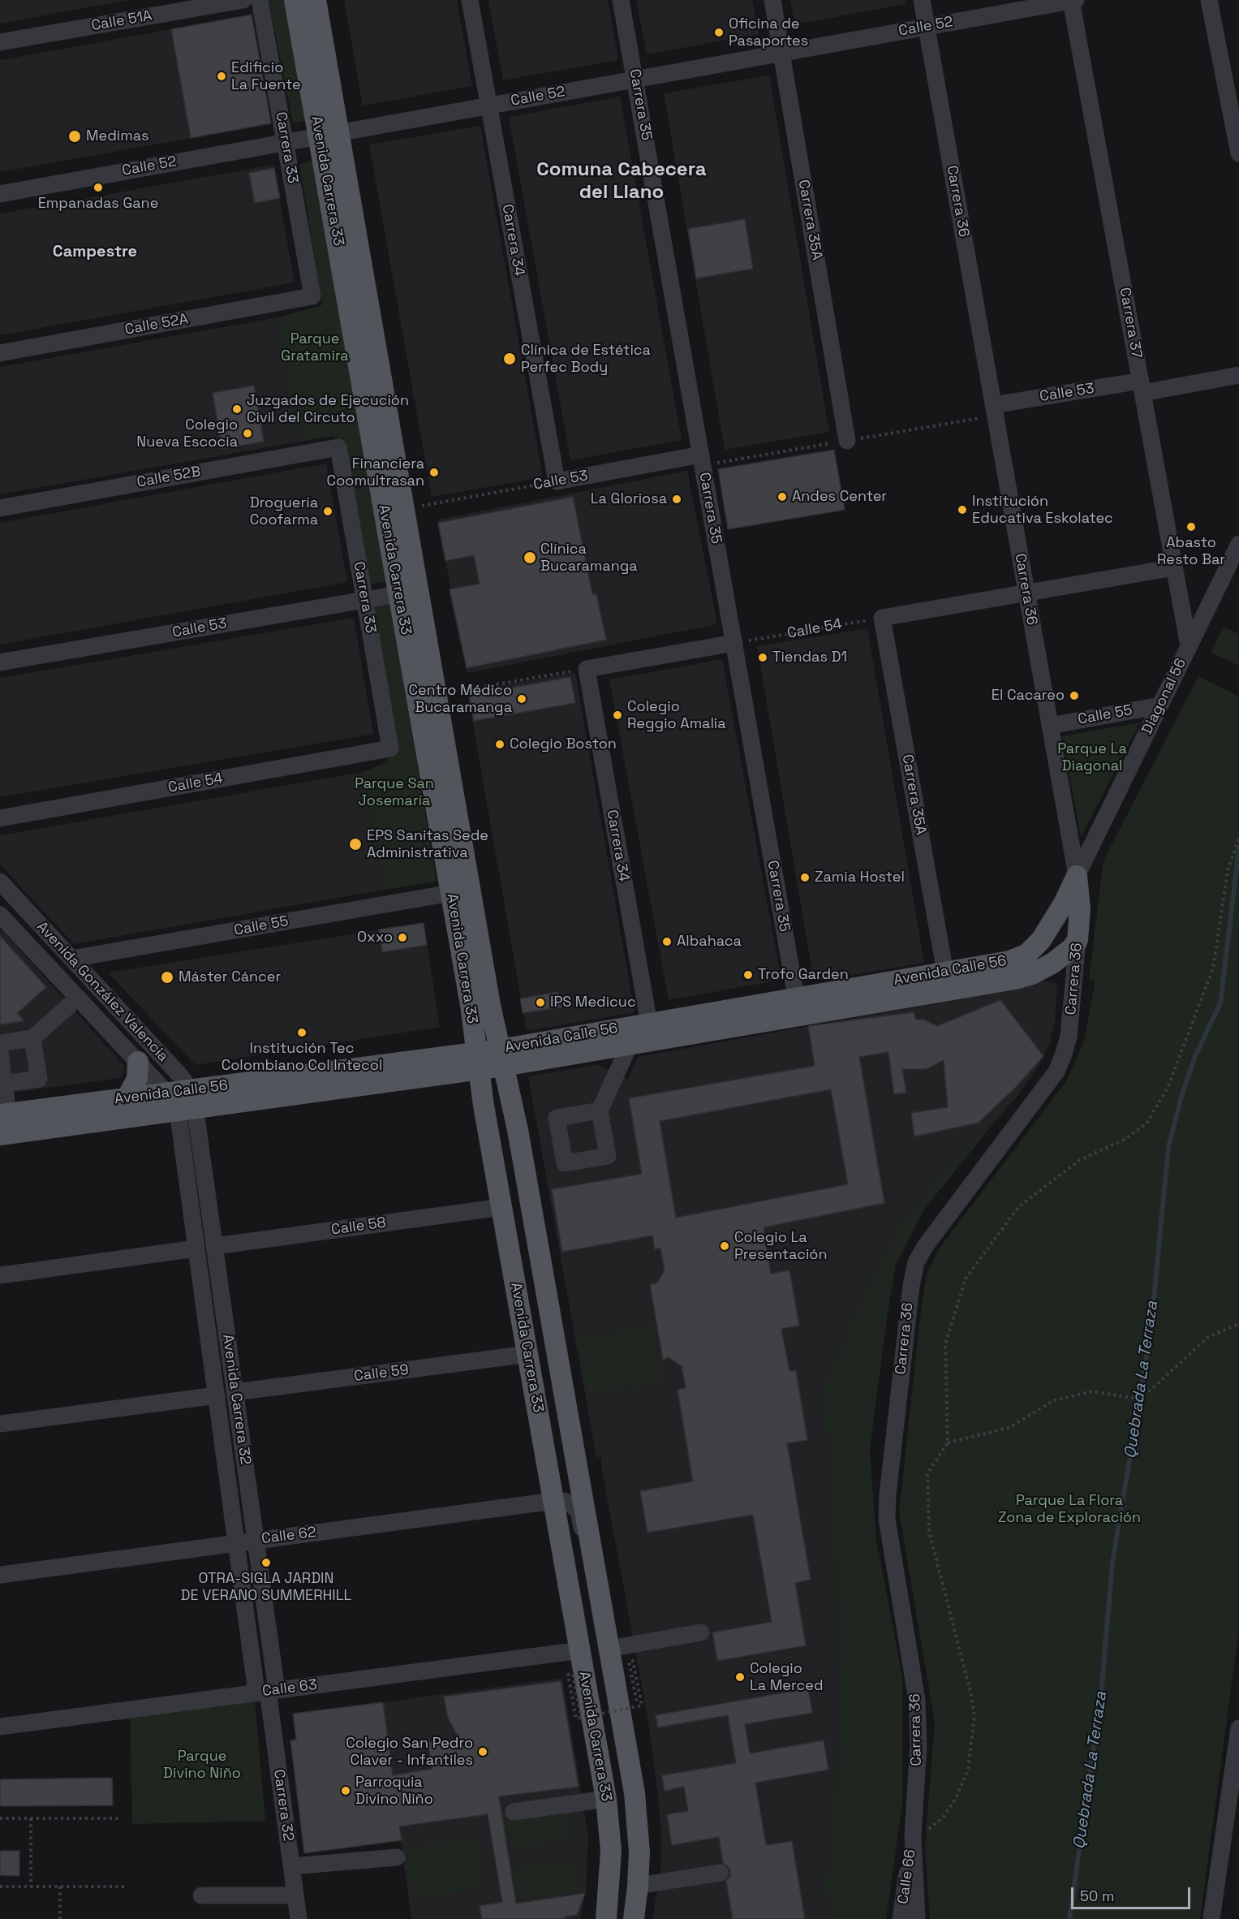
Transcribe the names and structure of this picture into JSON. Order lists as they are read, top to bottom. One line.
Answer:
{"streets":{"main road":["Avenida Carrera 33","Carrera 36","Avenida Calle 56"],"street":["Calle 51A","Calle 52","Carrera 35","Carrera 33","Carrera 35A","Carrera 34","Carrera 37","Calle 52A","Calle 53","Calle 52B","Calle 54","Diagonal 56","Calle 55","Avenida González Valencia","Calle 58","Calle 59","Avenida Carrera 32","Calle 62","Calle 63","Carrera 32","Calle 66"]},"crossings":[["Calle 52","Carrera 35"],["Calle 52","Carrera 33"],["Calle 52","Avenida Carrera 33"],["Calle 52","Carrera 36"],["Calle 52","Carrera 35A"],["Calle 52","Carrera 34"],["Calle 52","Carrera 37"],["Carrera 35","Calle 53"],["Carrera 35","Calle 54"],["Carrera 35","Avenida Calle 56"],["Carrera 33","Calle 52A"],["Carrera 33","Calle 53"],["Carrera 33","Calle 52B"],["Carrera 33","Calle 54"],["Avenida Carrera 33","Calle 53"],["Avenida Carrera 33","Calle 55"],["Avenida Carrera 33","Avenida Calle 56"],["Avenida Carrera 33","Calle 58"],["Avenida Carrera 33","Calle 59"],["Avenida Carrera 33","Calle 62"],["Avenida Carrera 33","Calle 63"],["Carrera 36","Calle 53"],["Carrera 36","Diagonal 56"],["Carrera 36","Calle 55"],["Carrera 36","Avenida Calle 56"],["Carrera 36","Calle 66"],["Carrera 35A","Calle 54"],["Carrera 35A","Avenida Calle 56"],["Carrera 34","Calle 53"],["Carrera 34","Avenida Calle 56"],["Carrera 37","Calle 53"],["Carrera 37","Diagonal 56"],["Diagonal 56","Calle 55"],["Diagonal 56","Avenida Calle 56"],["Calle 55","Avenida González Valencia"],["Avenida Calle 56","Avenida González Valencia"],["Avenida Calle 56","Avenida Carrera 32"],["Avenida González Valencia","Avenida Carrera 32"],["Calle 58","Avenida Carrera 32"],["Calle 59","Avenida Carrera 32"],["Avenida Carrera 32","Calle 62"],["Avenida Carrera 32","Calle 63"],["Avenida Carrera 32","Carrera 32"],["Calle 63","Carrera 32"]],"districts":["Comuna Cabecera del Llano","Campestre"],"water":["Quebrada La Terraza"],"parks":["Parque Gratamira","Parque La Diagonal","Parque San Josemaría","Parque La Flora Zona de Exploración","Parque Divino Niño"],"places":["Oficina de Pasaportes","Edificio La Fuente","Medimas","Empanadas Gane","Clínica de Estética Perfec Body","Juzgados de Ejecución Civil del Circuto","Colegio Nueva Escocia","Financiera Coomultrasan","Andes Center","La Gloriosa","Institución Educativa Eskolatec","Droguería Coofarma","Abasto Resto Bar","Clínica Bucaramanga","Tiendas D1","El Cacareo","Centro Médico Bucaramanga","Colegio Reggio Amalia","Colegio Boston","EPS Sanitas Sede Administrativa","Zamia Hostel","Oxxo","Albahaca","Trofo Garden","Máster Cáncer","IPS Medicuc","Institución Tec Colombiano Col Intecol","Colegio La Presentación","OTRA-SIGLA JARDIN DE VERANO SUMMERHILL","Colegio La Merced","Colegio San Pedro Claver - Infantiles","Parroquia Divino Niño"],"scale_bar":"50 m"}
